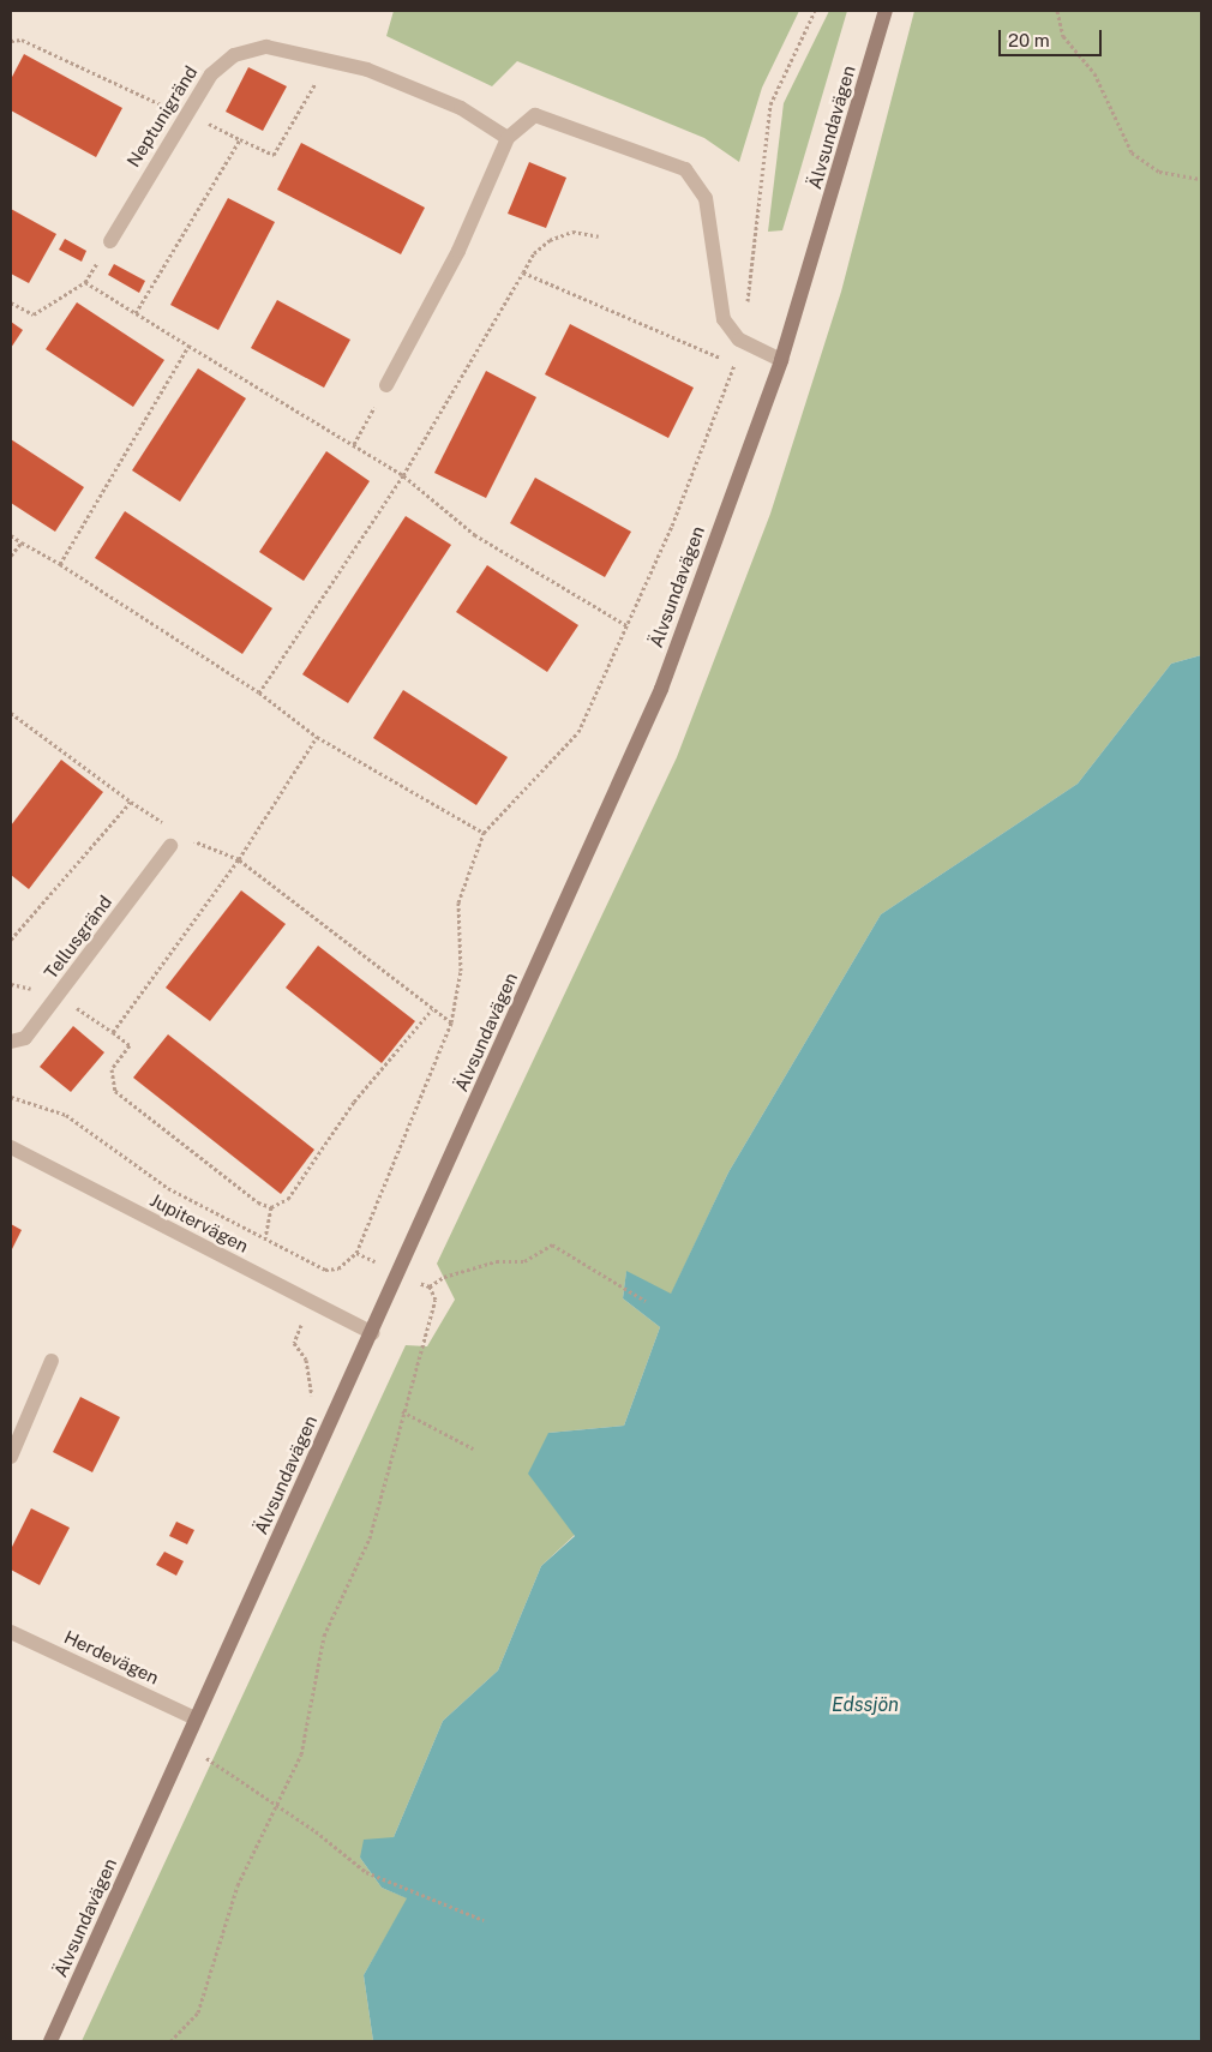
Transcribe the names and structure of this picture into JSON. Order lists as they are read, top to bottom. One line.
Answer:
{"streets":{"street":["Neptunigränd","Älvsundavägen","Tellusgränd","Jupitervägen","Herdevägen"]},"crossings":[["Älvsundavägen","Jupitervägen"],["Älvsundavägen","Herdevägen"]],"water":["Edssjön"],"scale_bar":"20 m"}
